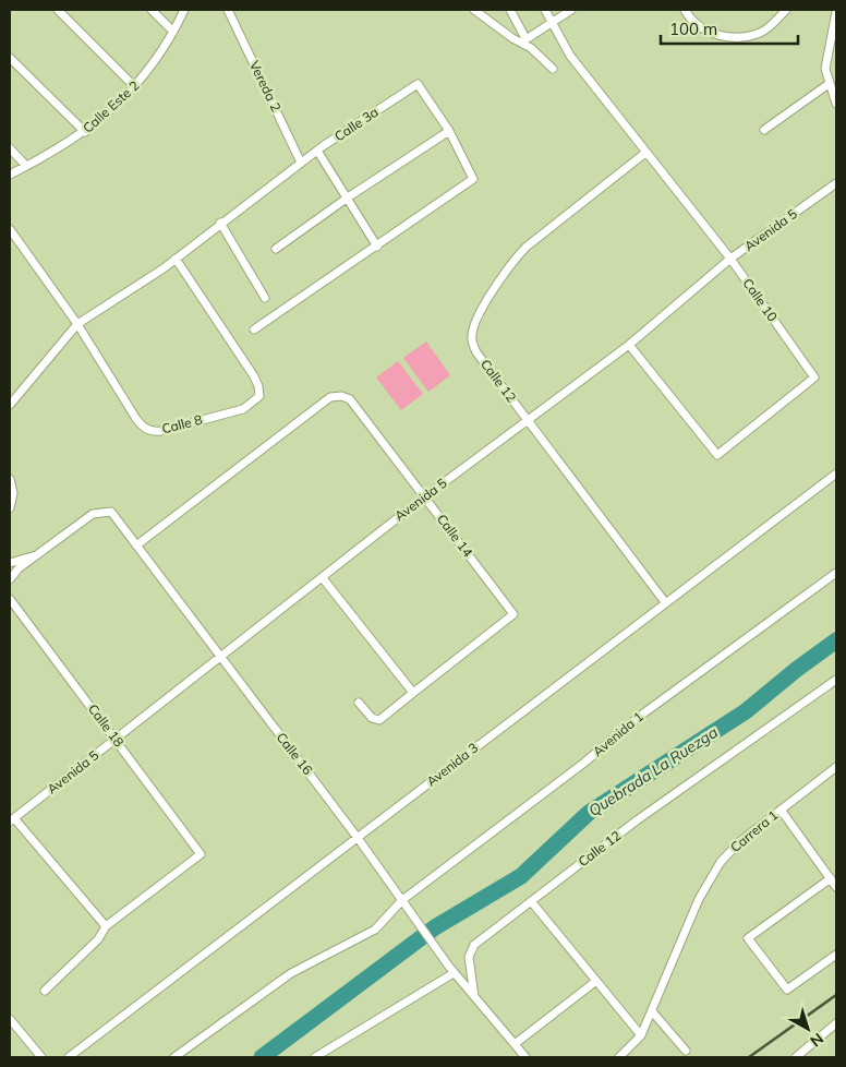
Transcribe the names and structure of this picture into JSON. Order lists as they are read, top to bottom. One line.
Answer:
{"streets":{"street":["Vereda 2","Calle Este 2","Calle 3a","Avenida 5","Calle 10","Calle 12","Calle 8","Calle 14","Calle 18","Avenida 1","Calle 16","Avenida 3","Carrera 1"]},"crossings":[["Vereda 2","Calle 3a"],["Calle 3a","Calle 8"],["Avenida 5","Calle 10"],["Avenida 5","Calle 12"],["Avenida 5","Calle 14"],["Avenida 5","Calle 18"],["Avenida 5","Calle 16"],["Calle 10","Calle 12"],["Calle 12","Calle 16"],["Calle 12","Avenida 3"],["Calle 14","Calle 16"],["Avenida 1","Calle 16"],["Calle 16","Avenida 3"]],"water":["Quebrada La Ruezga"],"scale_bar":"100 m","north":"bottom right"}
